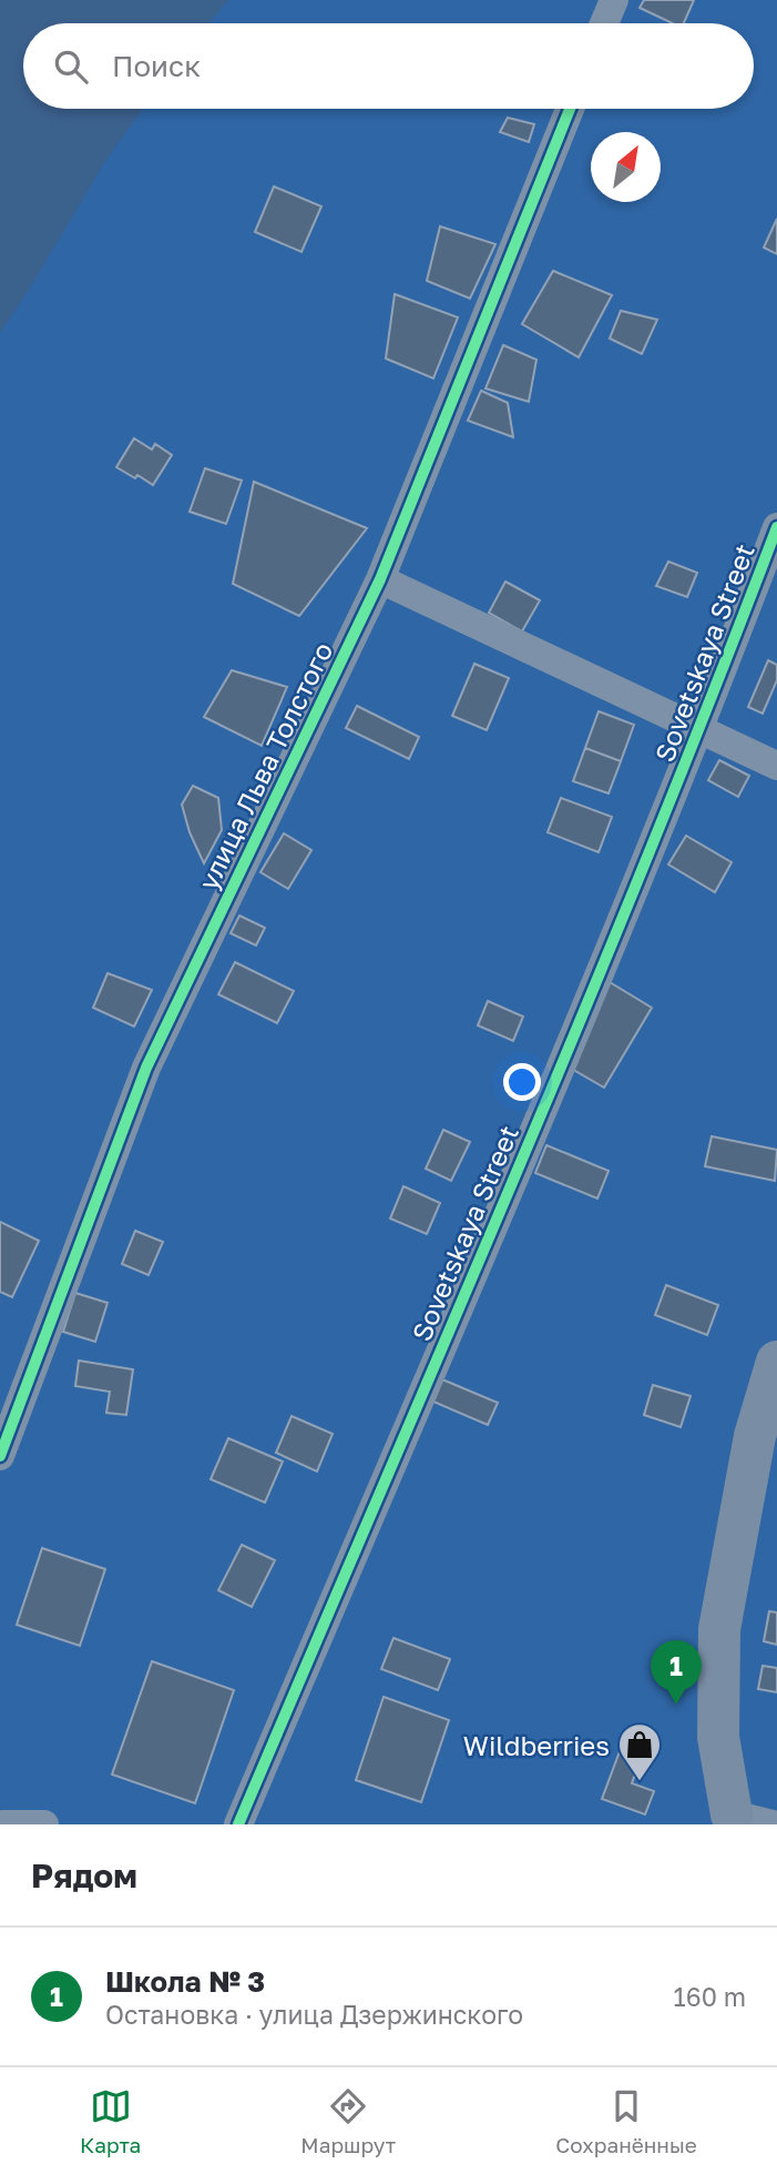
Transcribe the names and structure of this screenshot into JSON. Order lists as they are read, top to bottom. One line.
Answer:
{"streets":{"street":["Sovetskaya Street","улица Льва Толстого"]},"places":{"shop":["Wildberries"]},"north":"top right","page":{"search":"Поиск","pins":"1","heading":"Рядом","list":[{"mark":"1","name":"Школа № 3","note":"Остановка · улица Дзержинского","value":"160 m"}],"nav":["Карта","Маршрут","Сохранённые"]}}
